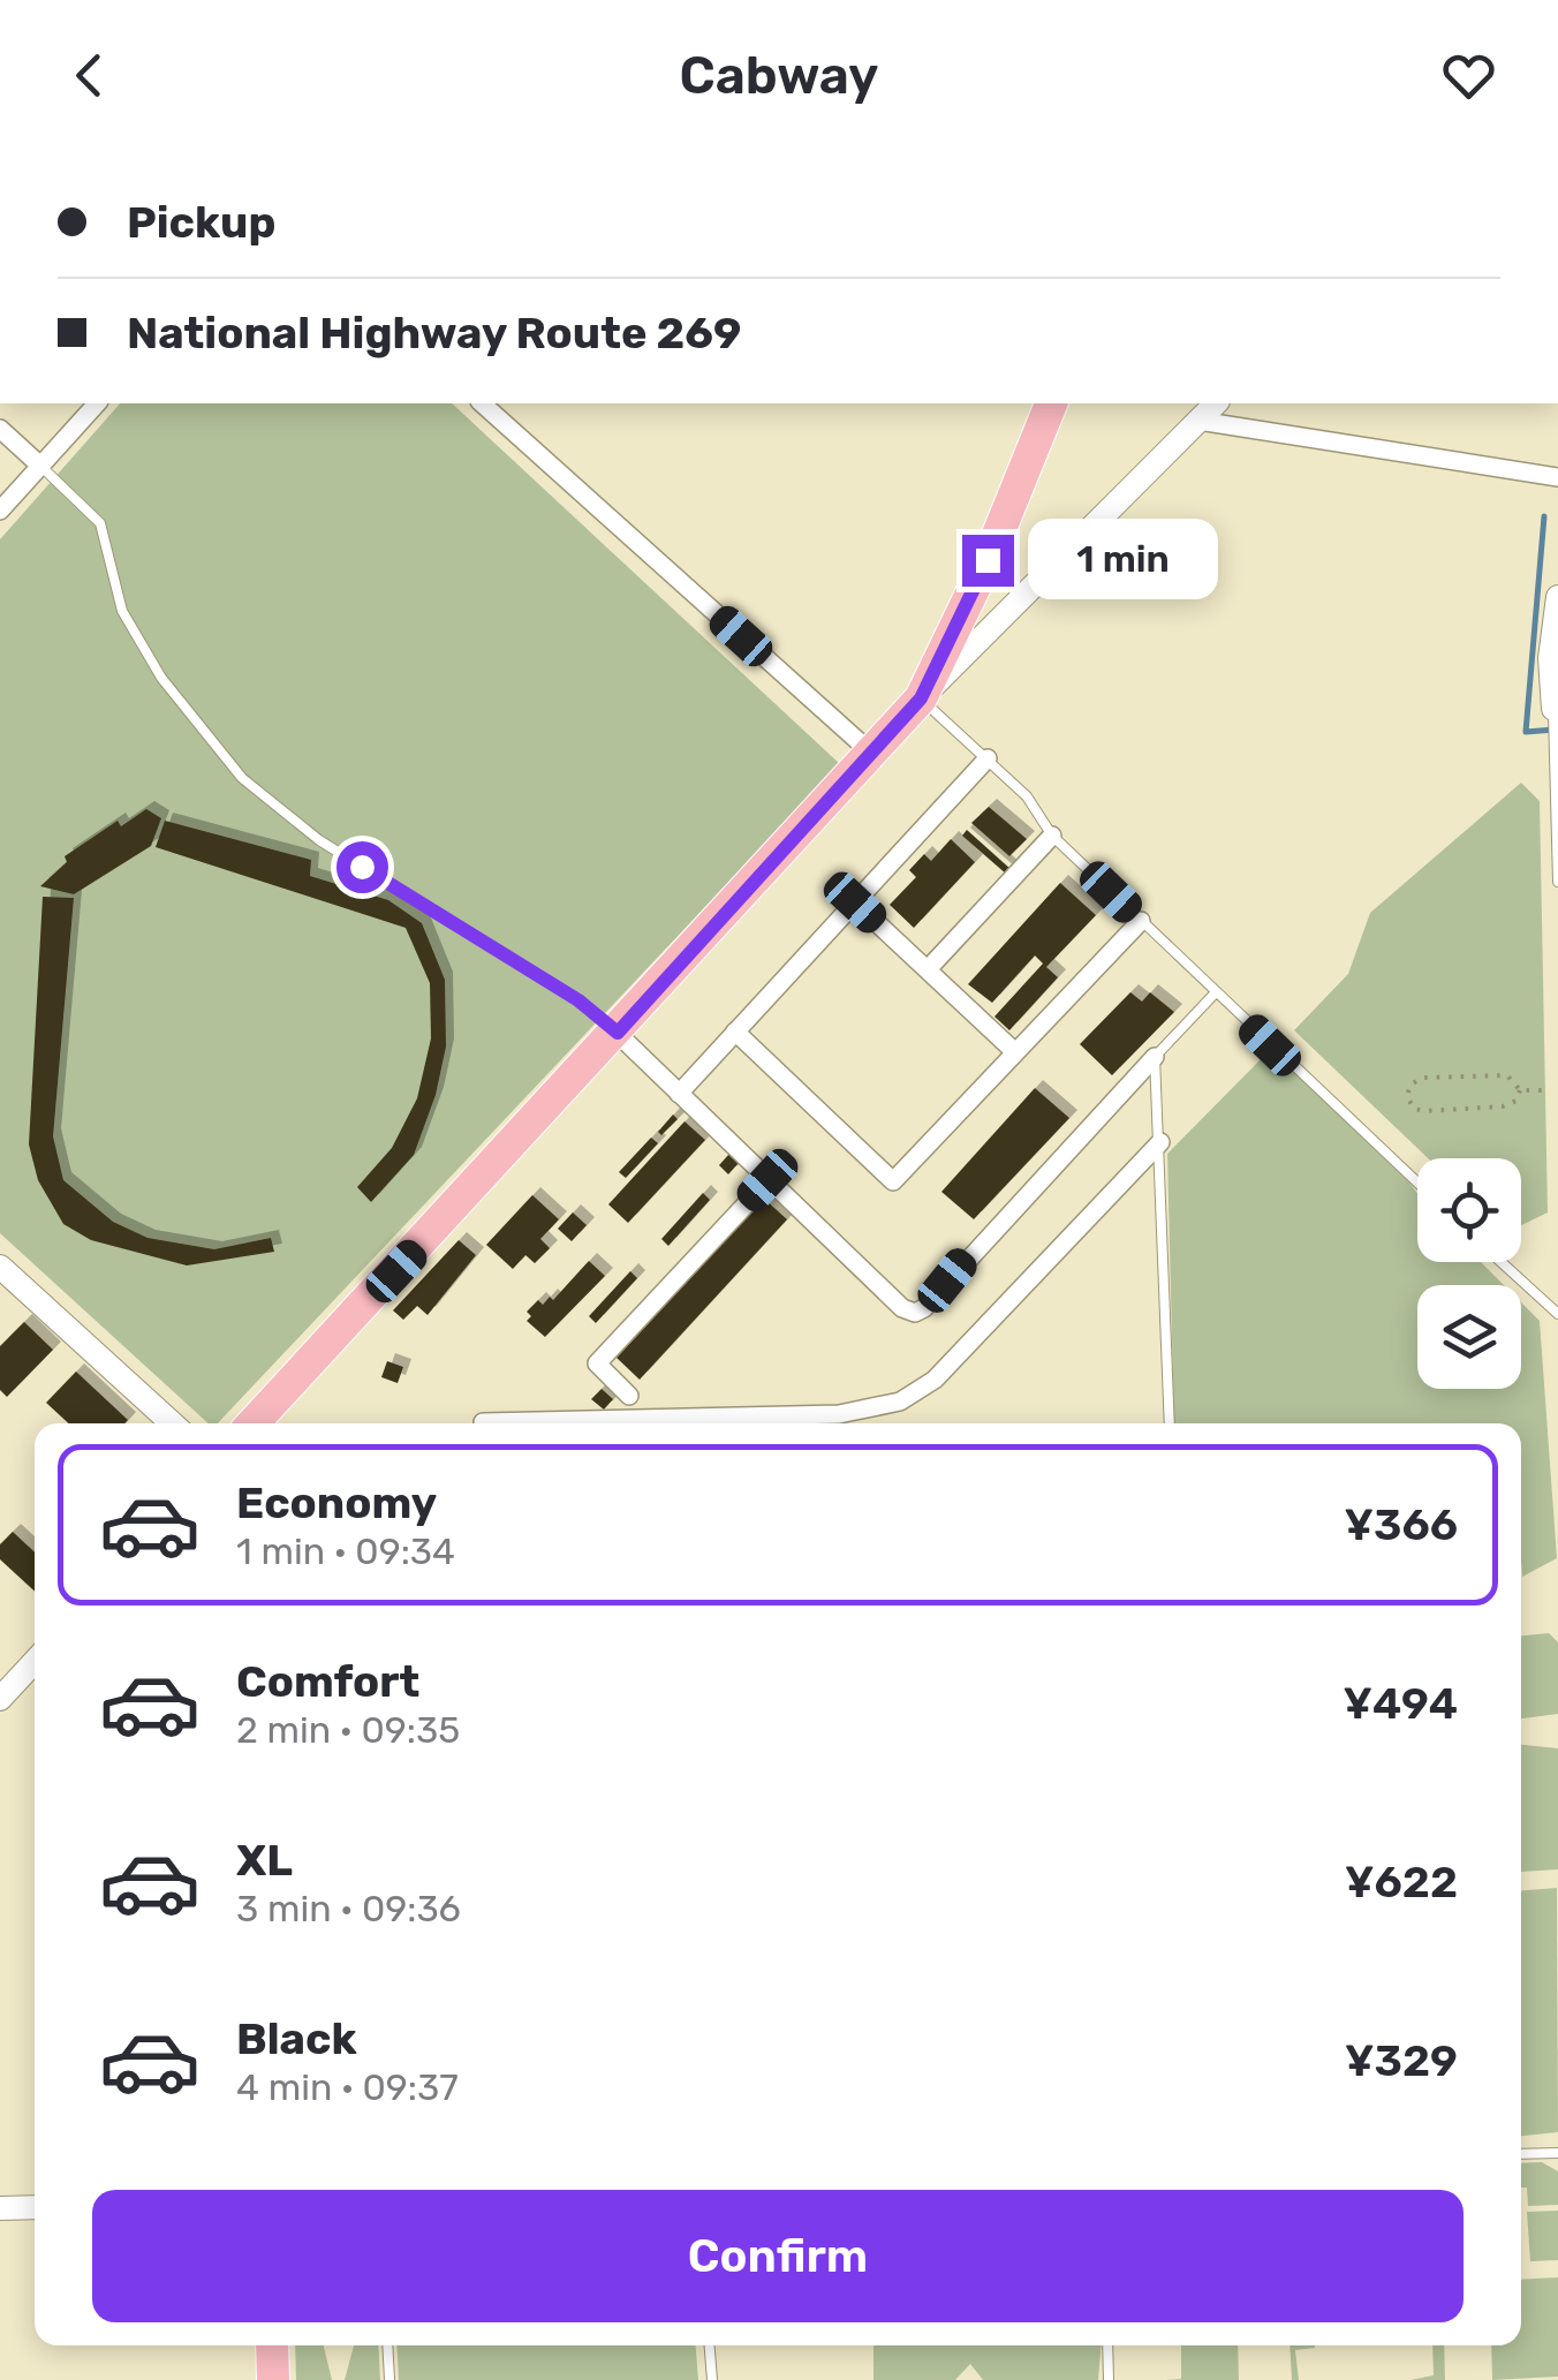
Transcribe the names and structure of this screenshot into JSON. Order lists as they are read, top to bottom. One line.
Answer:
{"page":{"header":"Cabway","banner":["Pickup","National Highway Route 269"],"bubble":"1 min","list":[{"name":"Economy","note":"1 min · 09:34","value":"¥366"},{"name":"Comfort","note":"2 min · 09:35","value":"¥494"},{"name":"XL","note":"3 min · 09:36","value":"¥622"},{"name":"Black","note":"4 min · 09:37","value":"¥329"}],"buttons":"Confirm"}}
